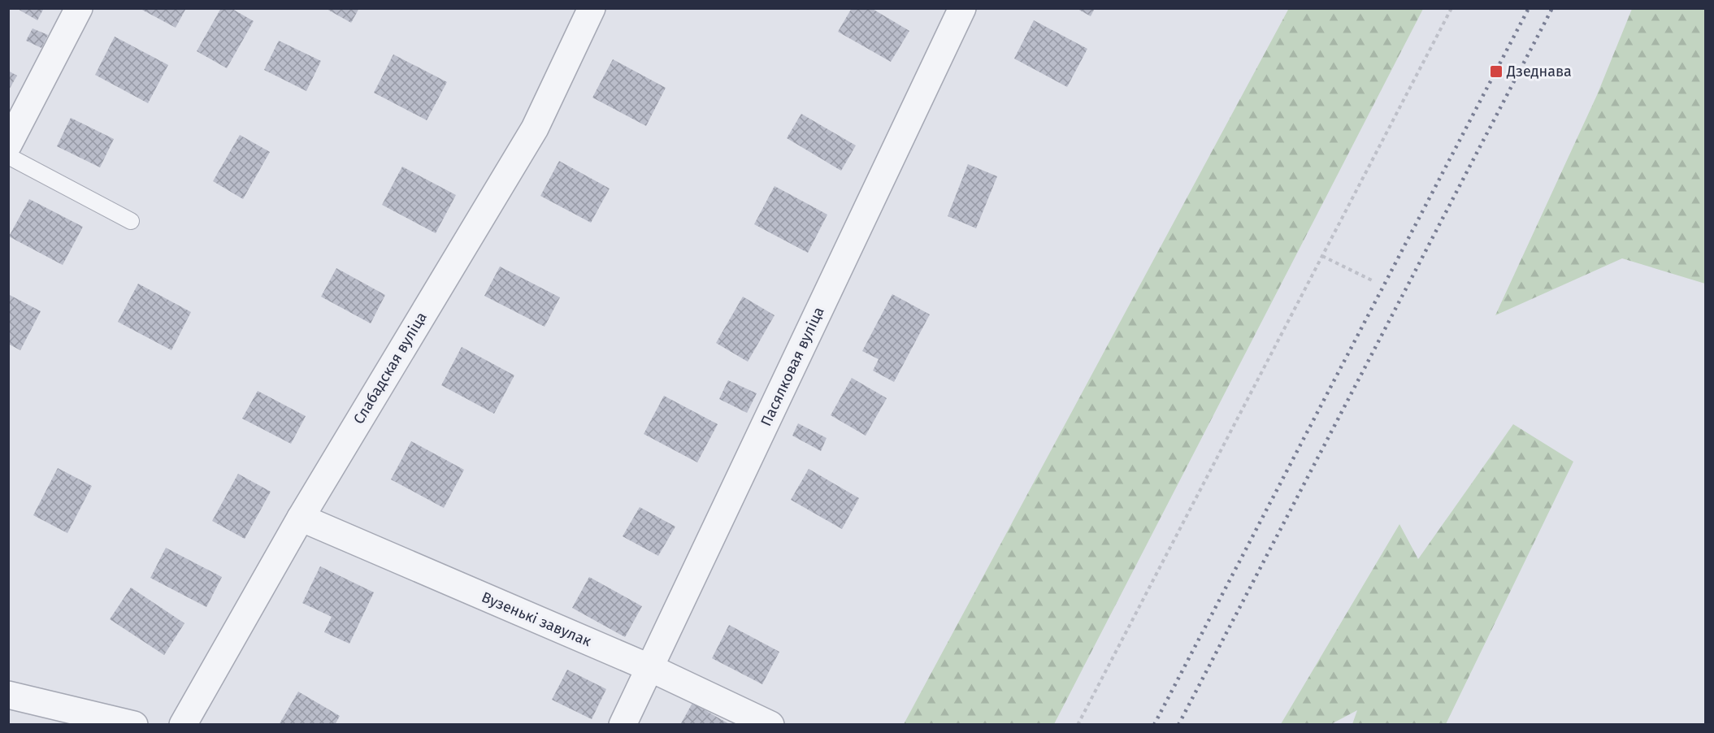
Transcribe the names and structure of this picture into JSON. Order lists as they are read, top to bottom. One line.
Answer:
{"streets":{"street":["Пасялковая вуліца","Слабадская вуліца","Вузенькі завулак"]},"crossings":[["Пасялковая вуліца","Вузенькі завулак"],["Слабадская вуліца","Вузенькі завулак"]],"places":{"transit":["Дзеднава"]}}
